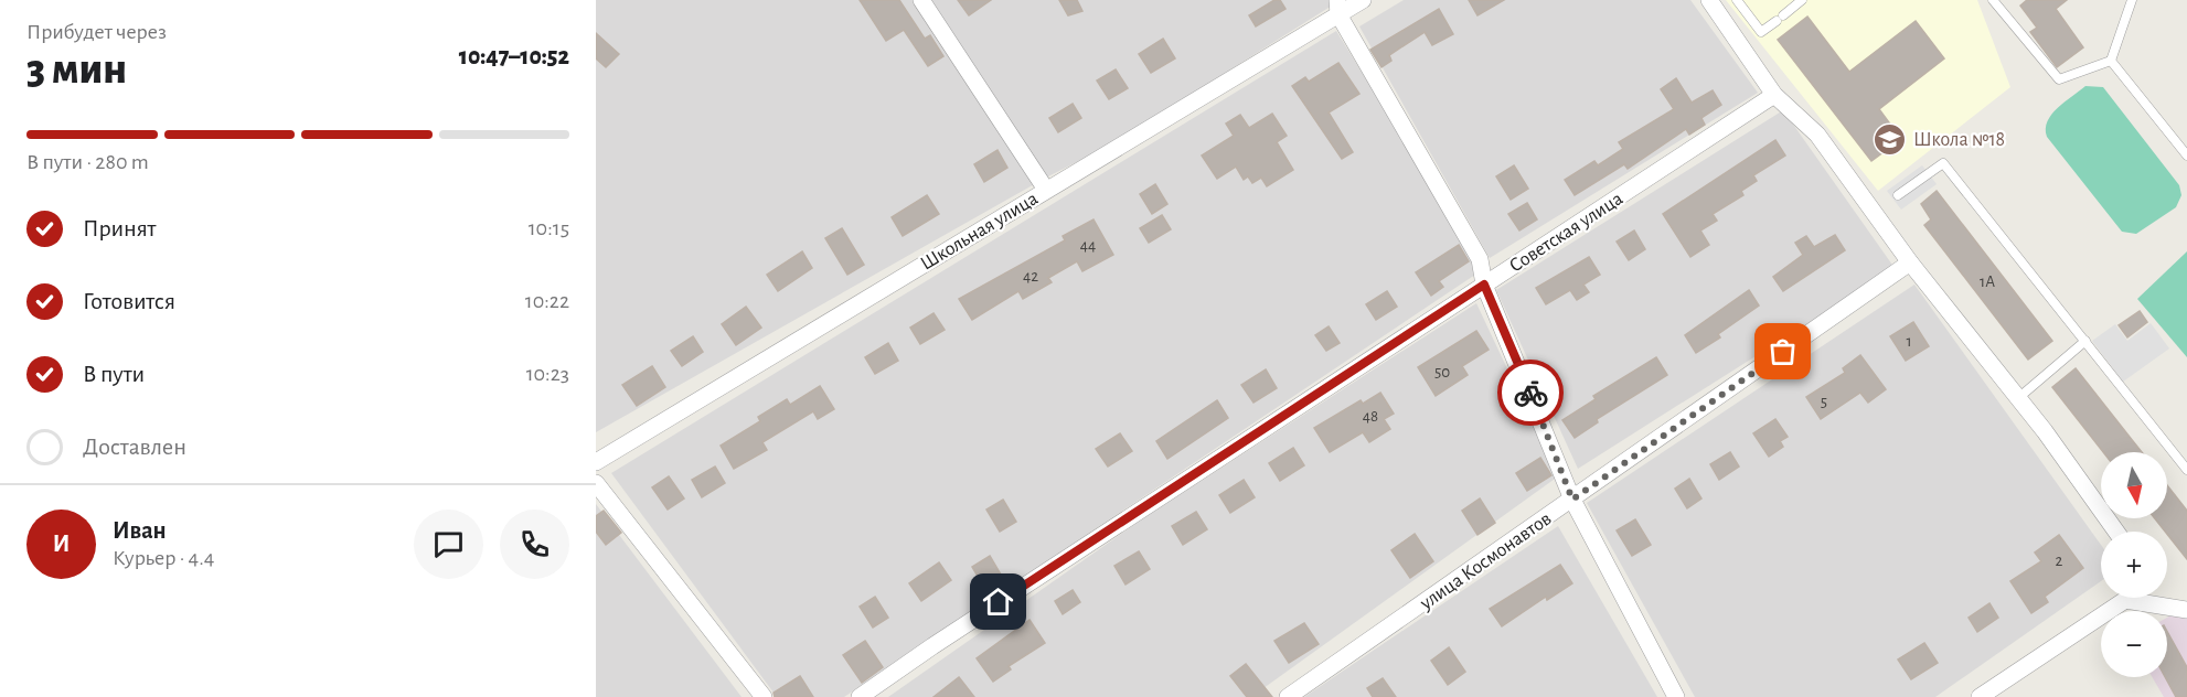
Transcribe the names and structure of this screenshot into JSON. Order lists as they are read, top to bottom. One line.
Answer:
{"streets":{"street":["Школьная улица","Советская улица","улица Космонавтов"]},"places":{"school or university":["Школа №18"]},"house_numbers":["44","42","1А","1","50","5","48","2"],"north":"bottom","page":{"heading":["3 мин","Прибудет через","10:47–10:52"],"panel":["Иван","Курьер · 4.4"],"bar":"В пути · 280 m","list":[["Принят","10:15"],["Готовится","10:22"],["В пути","10:23"],"Доставлен"],"map_buttons":["+","−"],"round":"И"}}
